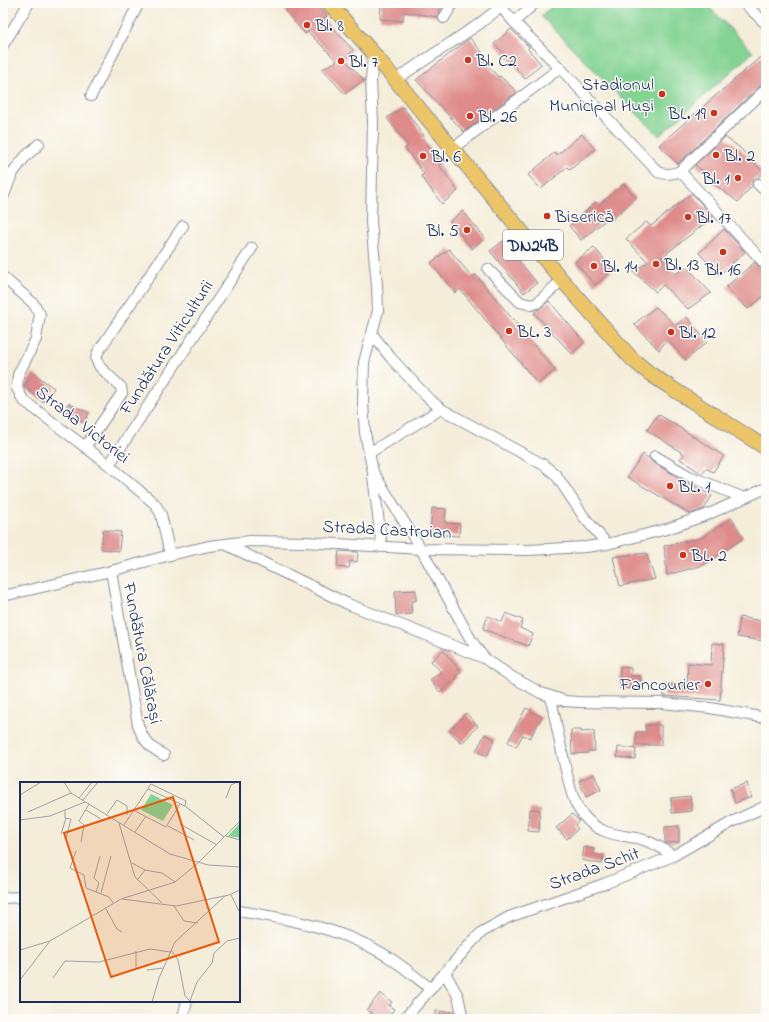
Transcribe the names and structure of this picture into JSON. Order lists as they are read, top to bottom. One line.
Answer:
{"streets":{"highway":["DN24B"],"street":["Fundătura Viticulturii","Strada Victoriei","Strada Castroian","Fundătura Călărași","Strada Schit"]},"crossings":[["Fundătura Viticulturii","Strada Victoriei"],["Strada Victoriei","Strada Castroian"],["Strada Castroian","Fundătura Călărași"]],"places":["Bl. 8","Bl. C2","Bl. 7","Stadionul Municipal Huși","BL. 19","Bl. 26","Bl. 2","Bl. 6","Bl. 1","Biserică","Bl. 17","Bl. 5","Bl. 16","Bl. 13","Bl. 14","BL. 3","Bl. 12","BL. 1","BL. 2","Fancourier"]}
